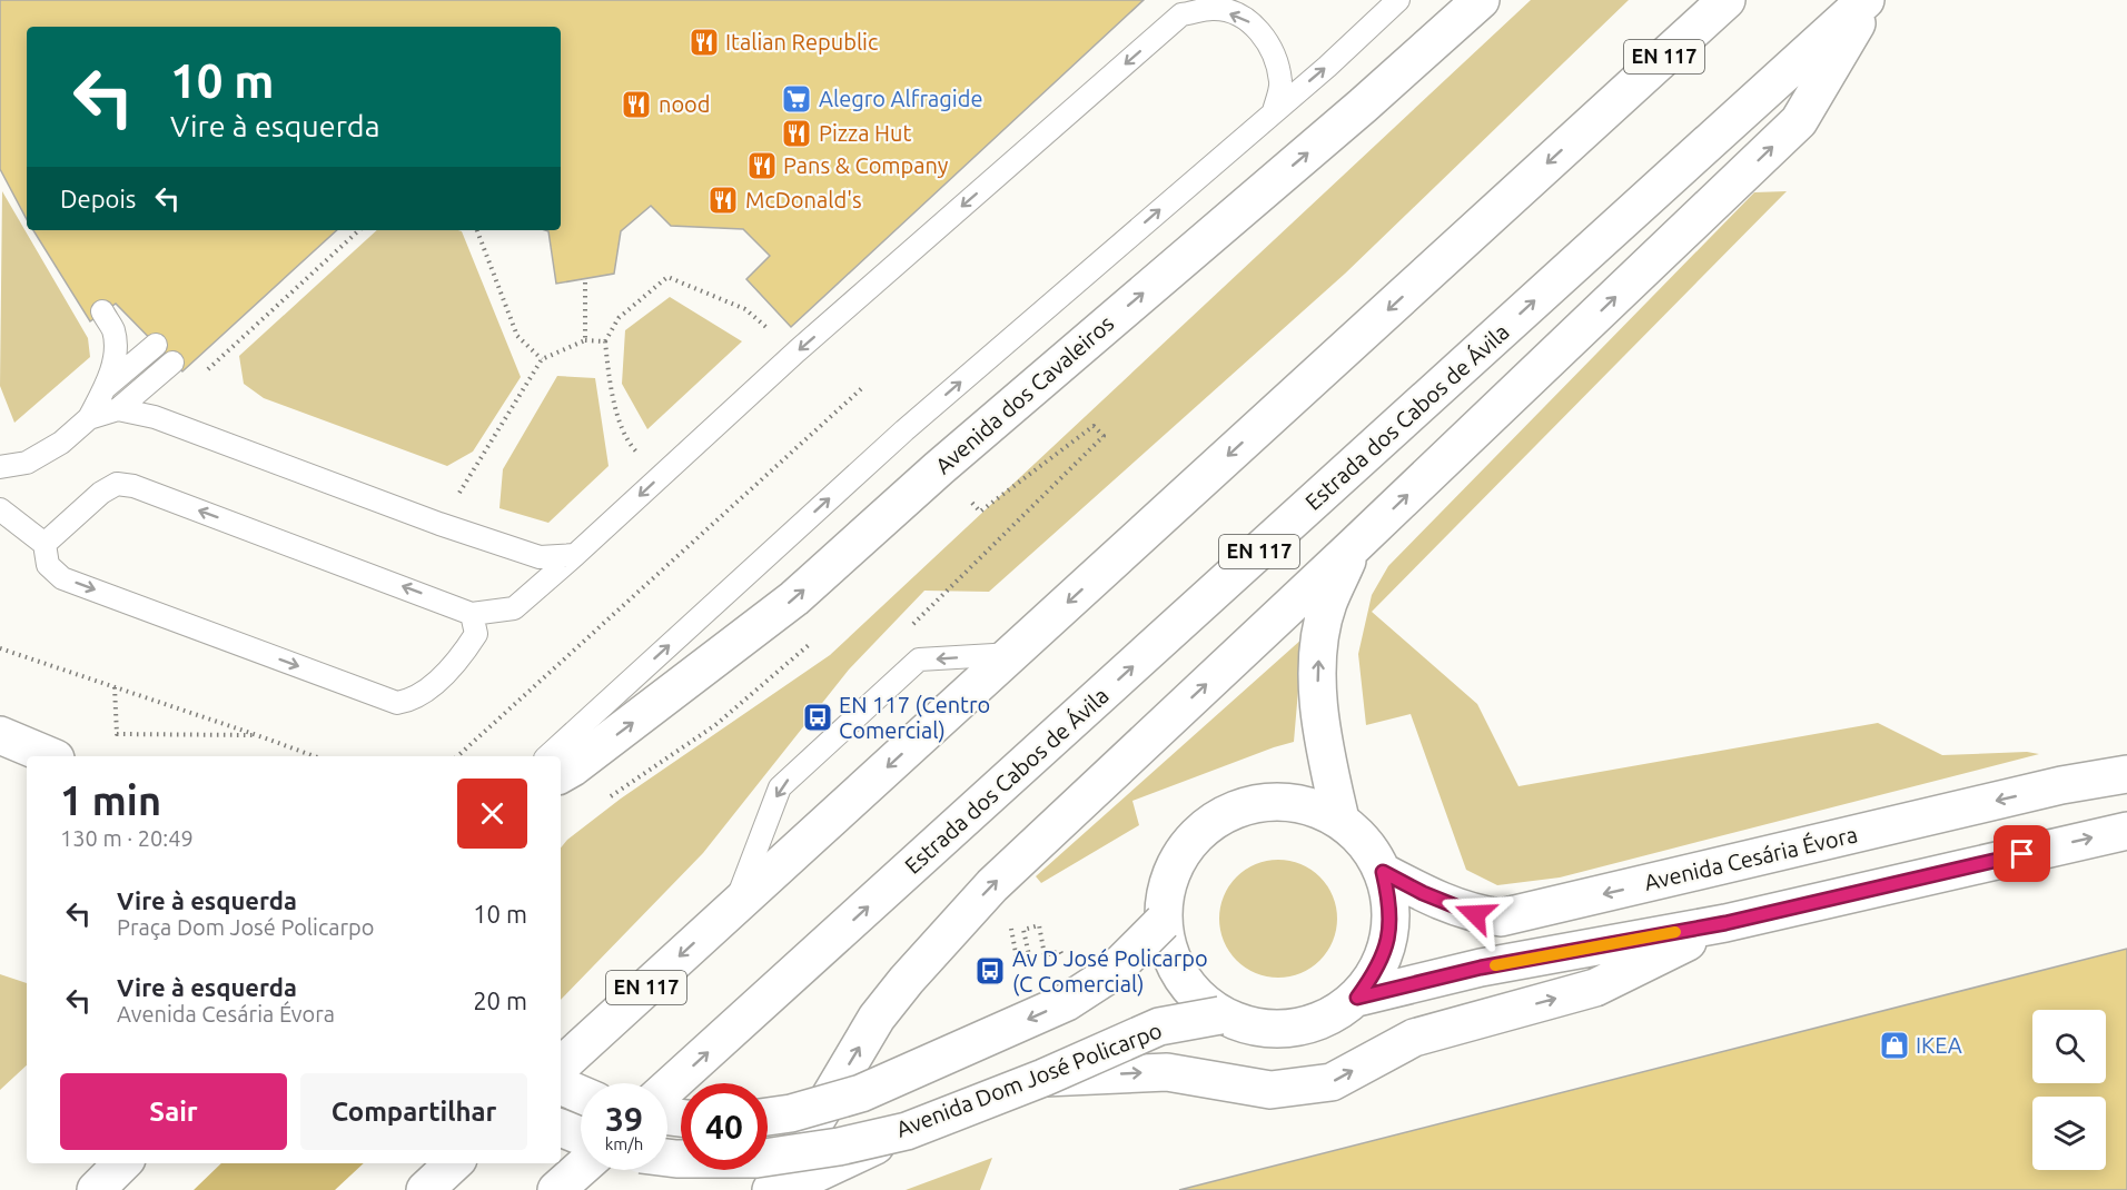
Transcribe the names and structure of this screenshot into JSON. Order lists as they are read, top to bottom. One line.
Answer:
{"streets":{"main road":["EN 117","Avenida dos Cavaleiros","Estrada dos Cabos de Ávila","Avenida Cesária Évora","Avenida Dom José Policarpo"]},"crossings":[["Avenida Cesária Évora","Avenida Dom José Policarpo"]],"places":{"restaurant":["Italian Republic","nood","Pizza Hut","Pans & Company","McDonald's"],"supermarket":["Alegro Alfragide"],"bus stop":["EN 117 (Centro Comercial)","Av D José Policarpo (C Comercial)"],"shop":["IKEA"]},"page":{"turn":["10 m","Vire à esquerda"],"then":"Depois","heading":["1 min","130 m · 20:49"],"list":[{"name":"Vire à esquerda","note":"Praça Dom José Policarpo","value":"10 m"},{"name":"Vire à esquerda","note":"Avenida Cesária Évora","value":"20 m"}],"buttons":["Sair","Compartilhar"],"speed":"39 km/h","limit":"40"}}
